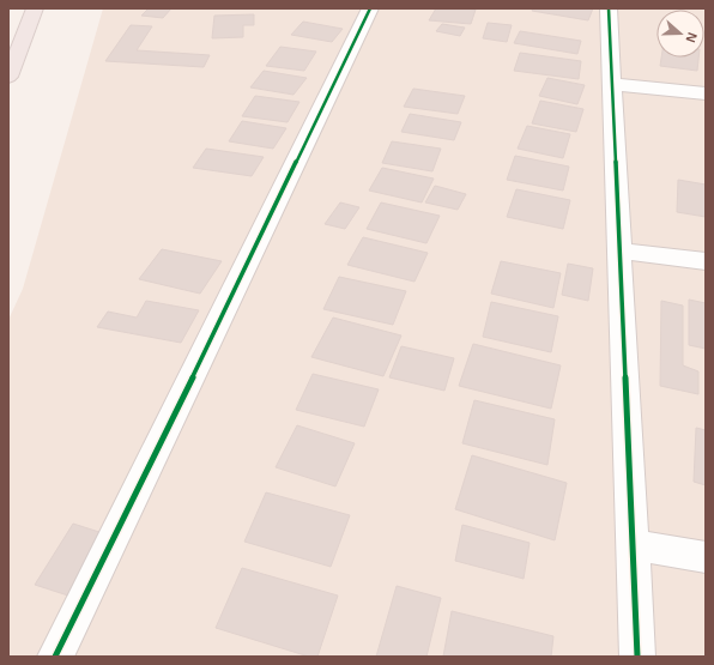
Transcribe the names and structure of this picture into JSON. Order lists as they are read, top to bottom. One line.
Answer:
{"north":"right"}
